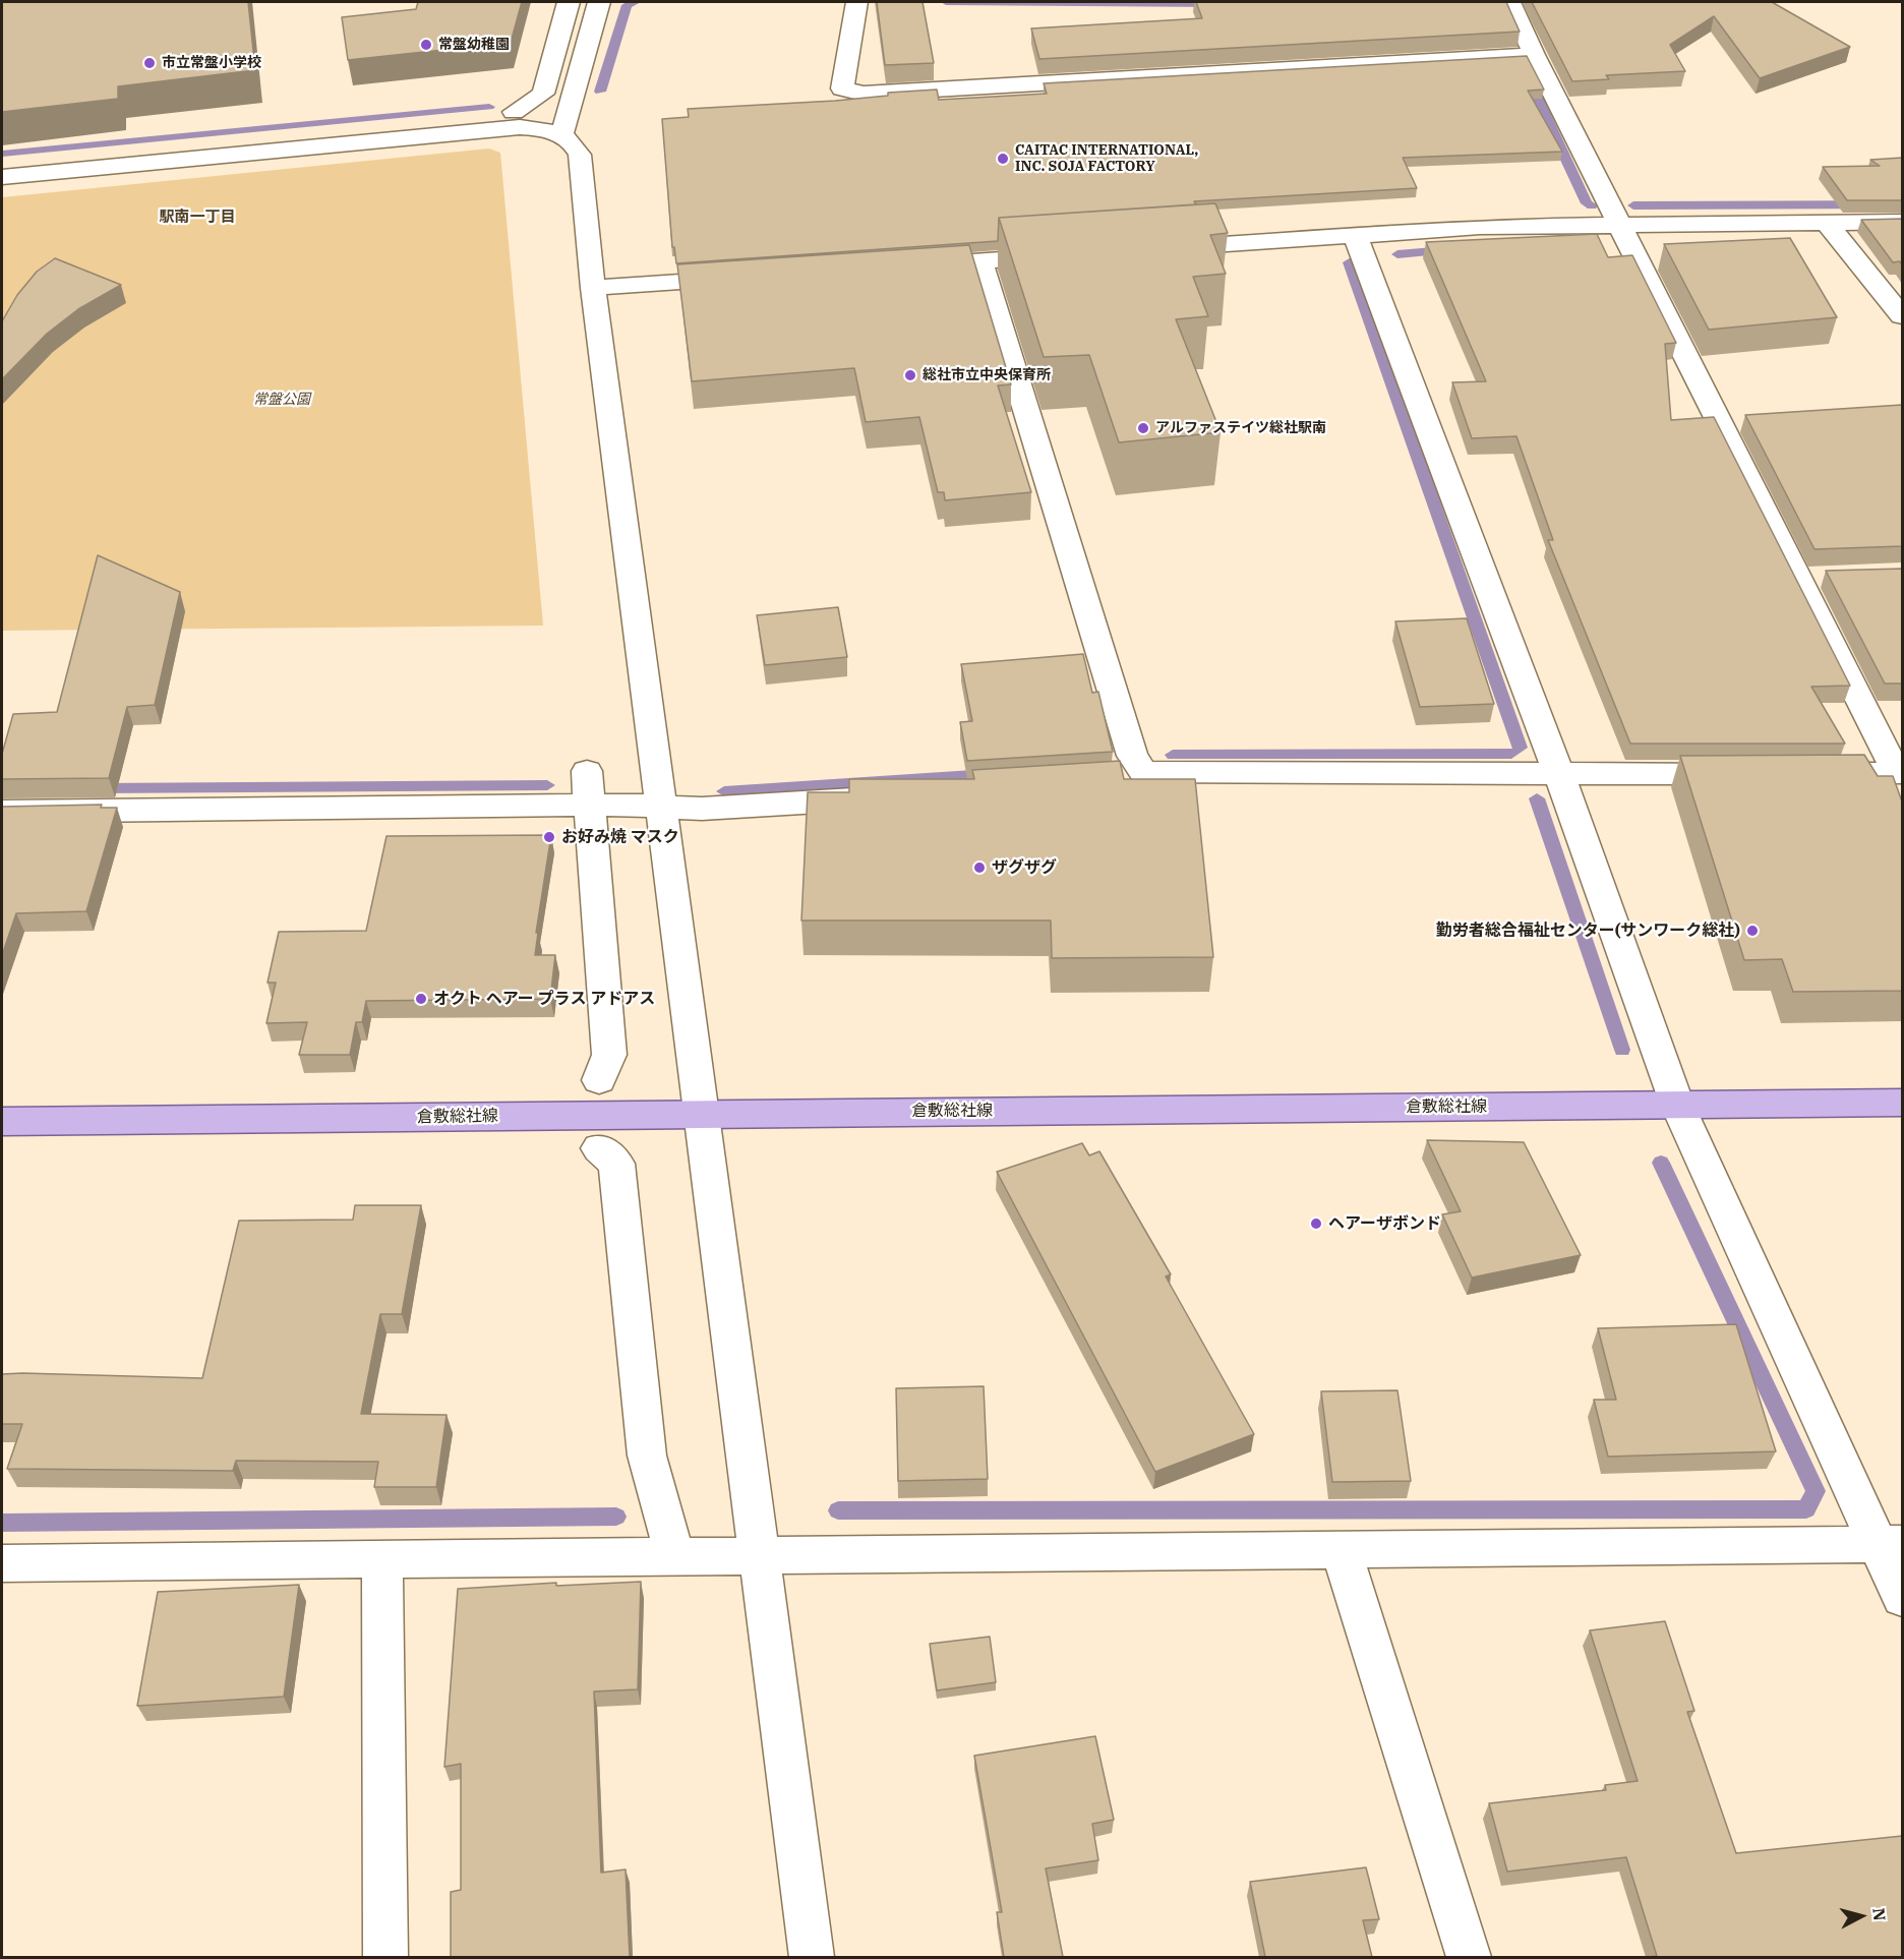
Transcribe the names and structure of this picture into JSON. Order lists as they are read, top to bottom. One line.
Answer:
{"streets":{"main road":["倉敷総社線"]},"districts":["駅南一丁目"],"parks":["常盤公園"],"places":["常盤幼稚園","市立常盤小学校","CAITAC INTERNATIONAL, INC. SOJA FACTORY","総社市立中央保育所","アルファステイツ総社駅南","お好み焼 マスク","ザグザグ","勤労者総合福祉センター(サンワーク総社)","オクト ヘアー プラス アドアス","ヘアーザボンド"],"north":"right"}
